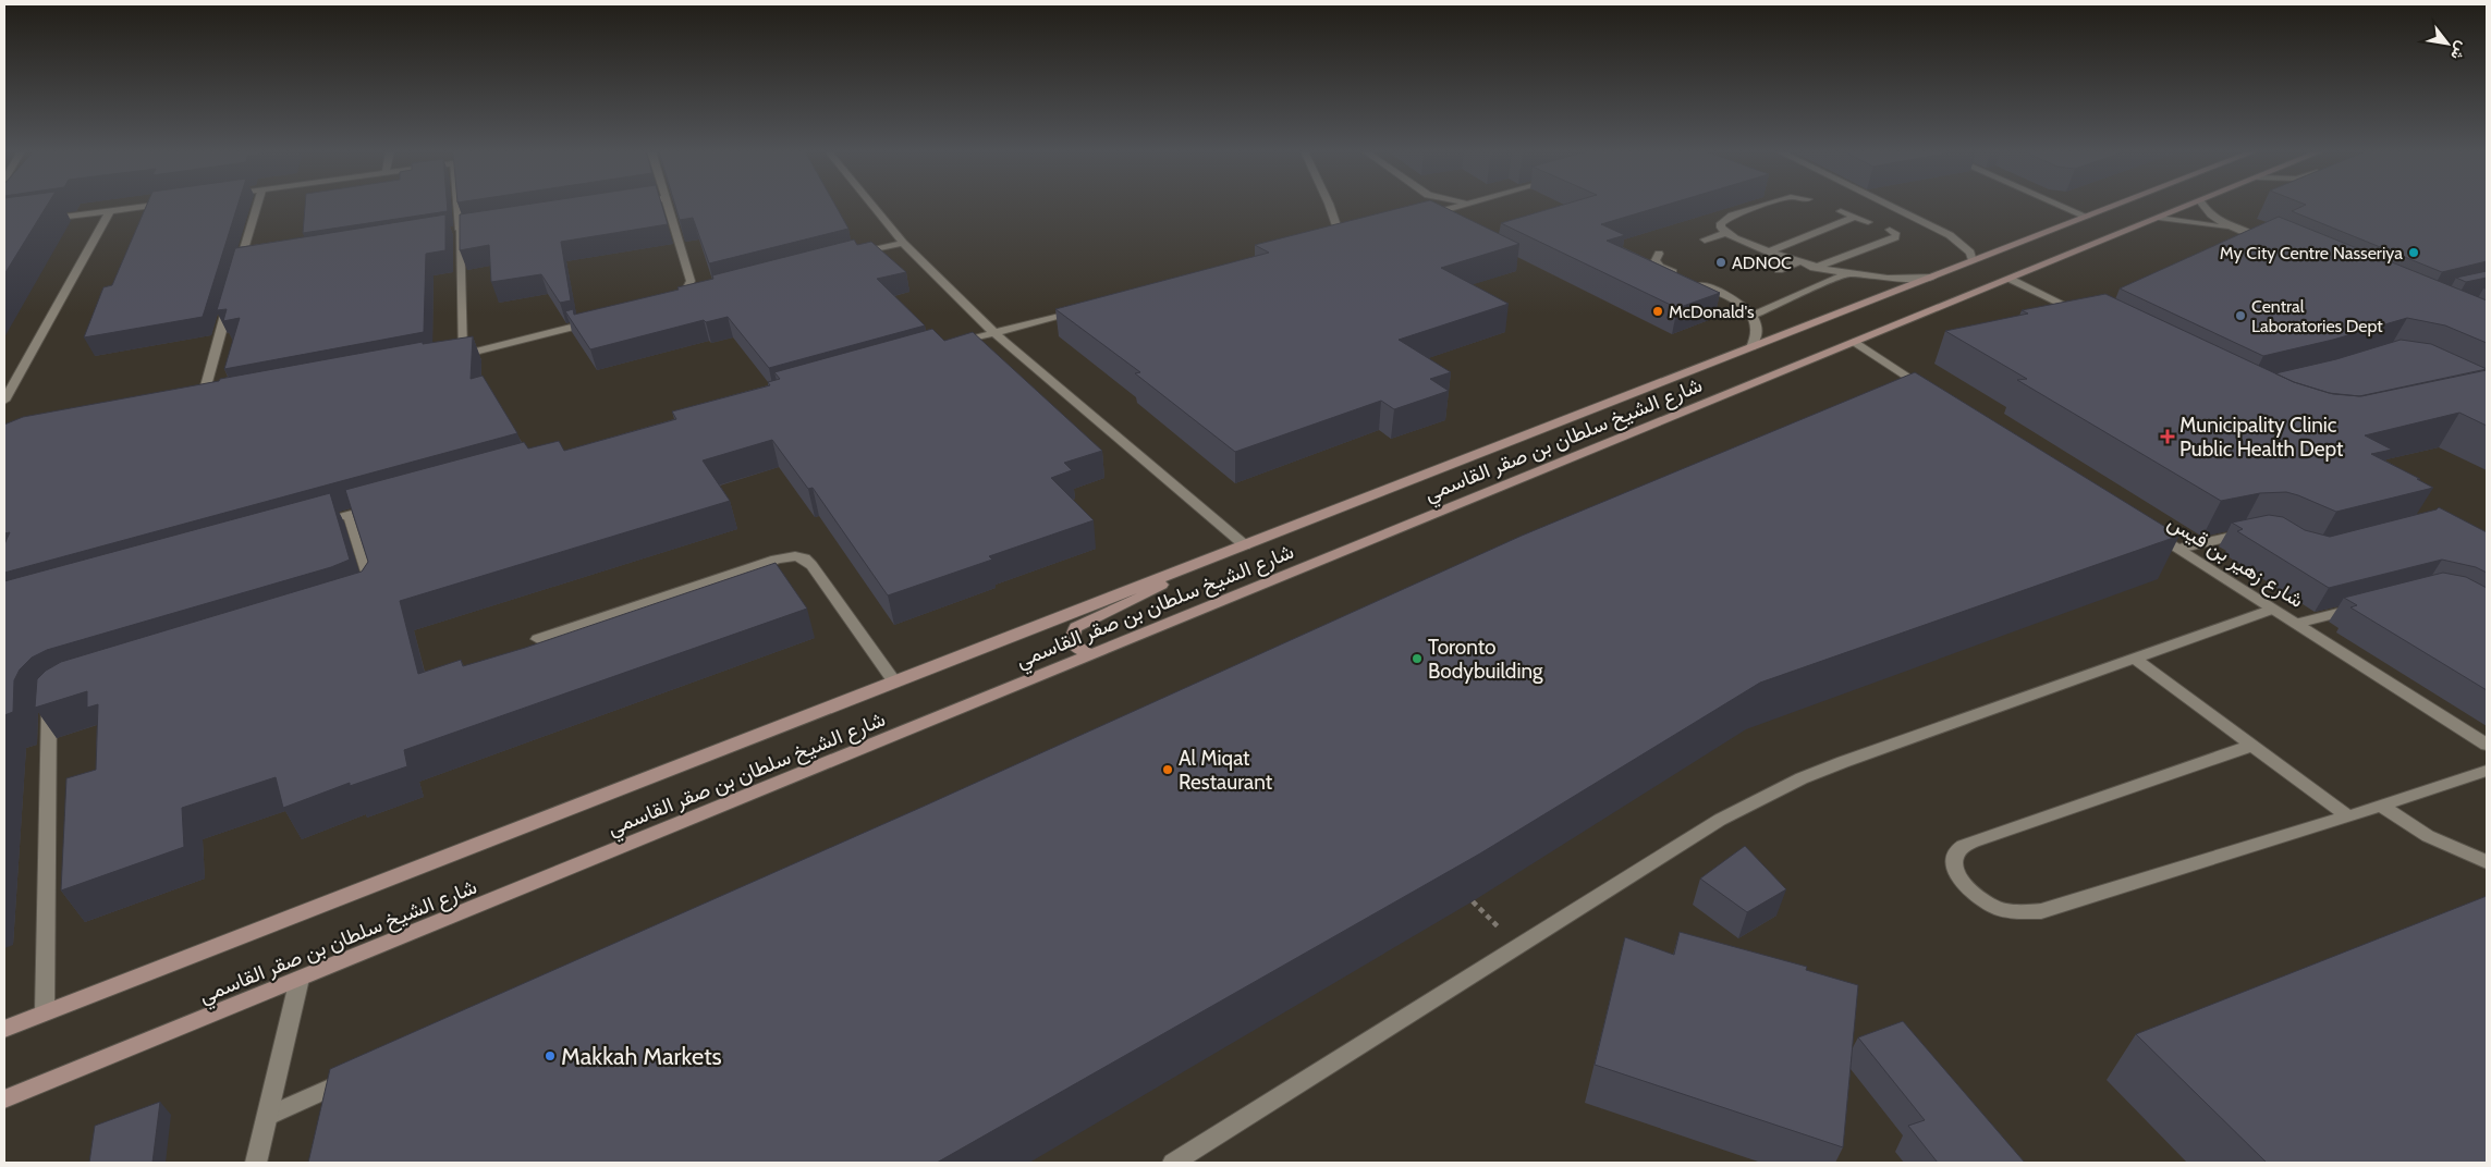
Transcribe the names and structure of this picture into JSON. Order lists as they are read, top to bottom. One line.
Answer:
{"streets":{"main road":["شارع الشيخ سلطان بن صقر القاسمي"],"street":["شارع زهير بن قيس"]},"places":{"other":["My City Centre Nasseriya","ADNOC","McDonald's","Central Laboratories Dept","Toronto Bodybuilding","Al Miqat Restaurant","Makkah Markets"],"health":["Municipality Clinic Public Health Dept"]},"north":"bottom right"}
